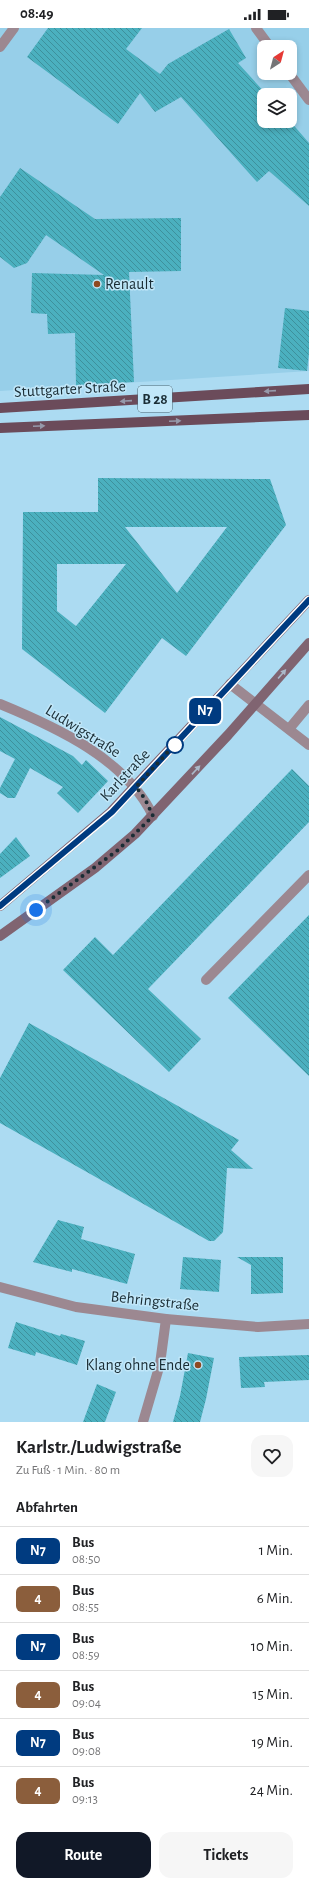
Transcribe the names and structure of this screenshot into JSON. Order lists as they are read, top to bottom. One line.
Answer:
{"streets":{"main road":["Stuttgarter Straße","B 28","Karlstraße"],"street":["Ludwigstraße","Behringstraße"]},"crossings":[["Ludwigstraße","Karlstraße"]],"places":["Renault","Klang ohne Ende"],"lines":["bus line N7"],"north":"top right","page":{"status":"08:49","on_map":"N7","heading":[["Karlstr./Ludwigstraße","Zu Fuß · 1 Min. · 80 m"],"Abfahrten"],"list":[{"mark":"N7","name":"Bus","note":"08:50","value":"1 Min."},{"mark":"4","name":"Bus","note":"08:55","value":"6 Min."},{"mark":"N7","name":"Bus","note":"08:59","value":"10 Min."},{"mark":"4","name":"Bus","note":"09:04","value":"15 Min."},{"mark":"N7","name":"Bus","note":"09:08","value":"19 Min."},{"mark":"4","name":"Bus","note":"09:13","value":"24 Min."}],"buttons":["Route","Tickets"]}}
